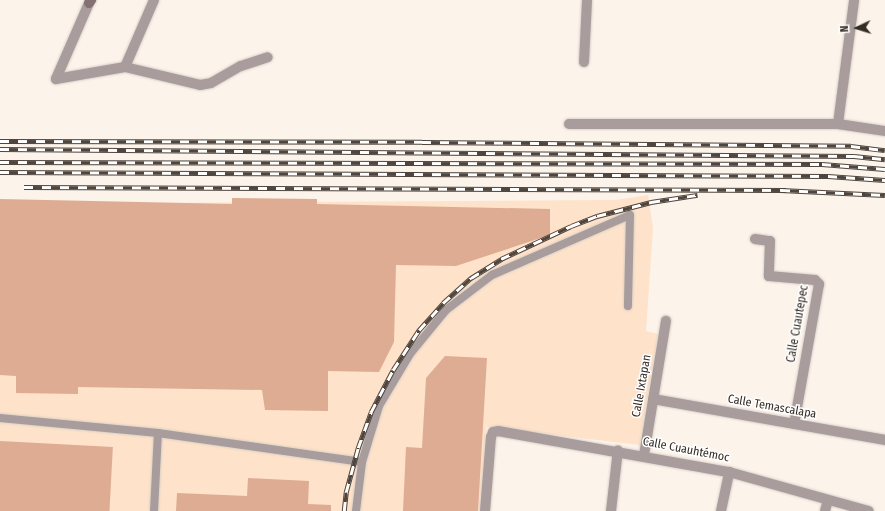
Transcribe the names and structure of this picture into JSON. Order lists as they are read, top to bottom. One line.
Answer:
{"streets":{"street":["Calle Cuautepec","Calle Ixtapan","Calle Temascalapa","Calle Cuauhtémoc"]},"crossings":[["Calle Cuautepec","Calle Temascalapa"],["Calle Ixtapan","Calle Temascalapa"],["Calle Ixtapan","Calle Cuauhtémoc"]],"north":"left"}
